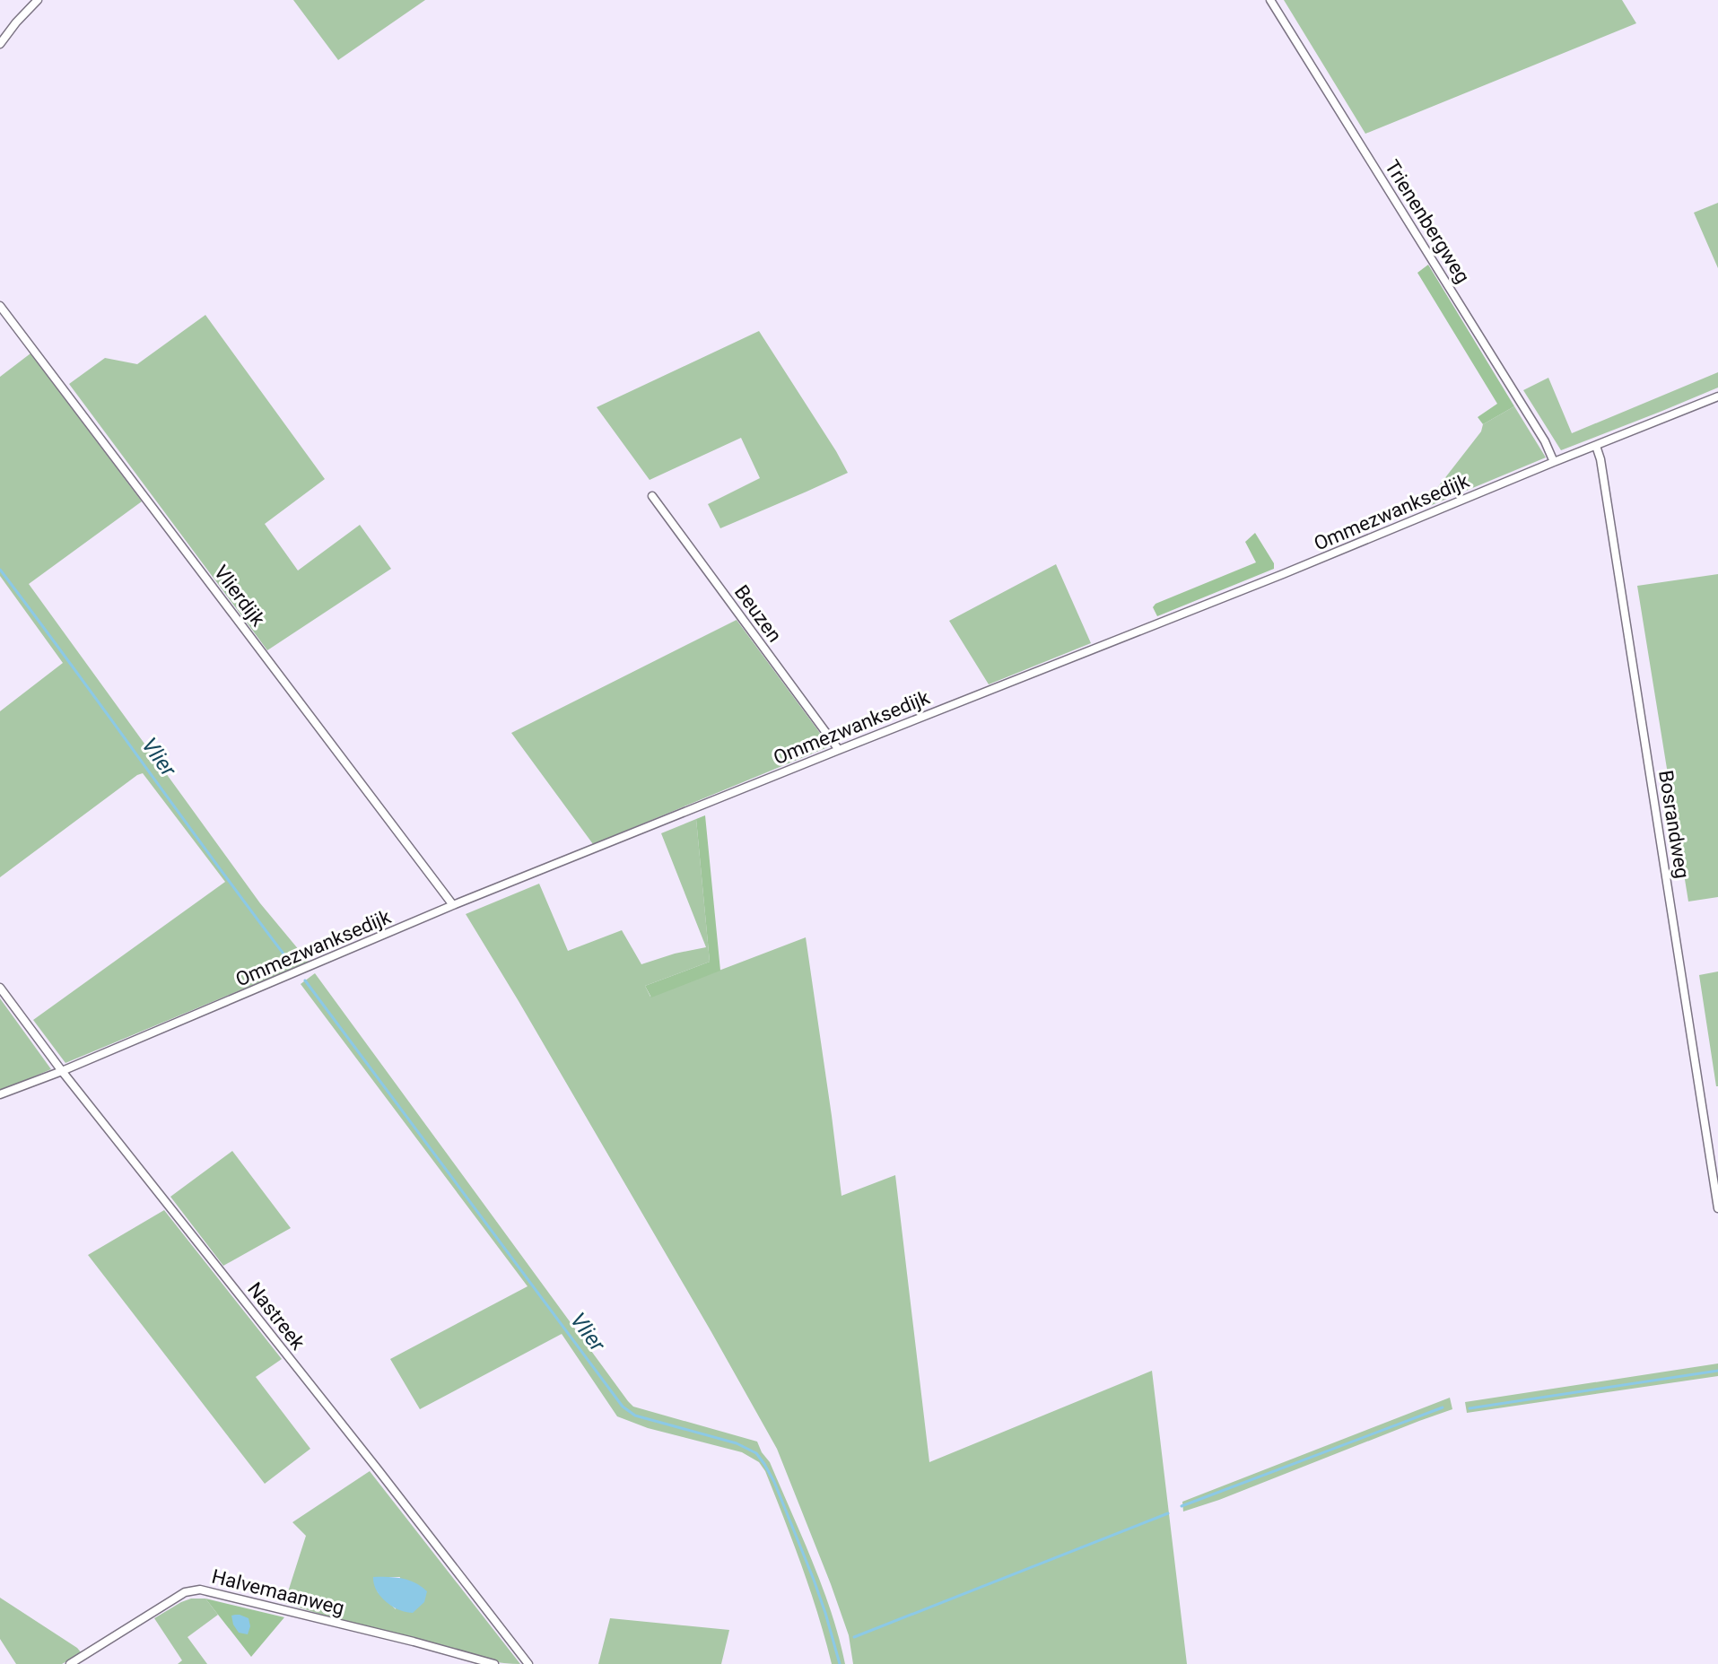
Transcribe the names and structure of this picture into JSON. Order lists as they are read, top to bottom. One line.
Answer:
{"streets":{"street":["Trienenbergweg","Ommezwanksedijk","Vlierdijk","Beuzen","Bosrandweg","Nastreek","Halvemaanweg"]},"crossings":[["Trienenbergweg","Ommezwanksedijk"],["Ommezwanksedijk","Vlierdijk"],["Ommezwanksedijk","Beuzen"],["Ommezwanksedijk","Bosrandweg"],["Ommezwanksedijk","Nastreek"]],"water":["Vlier"]}
